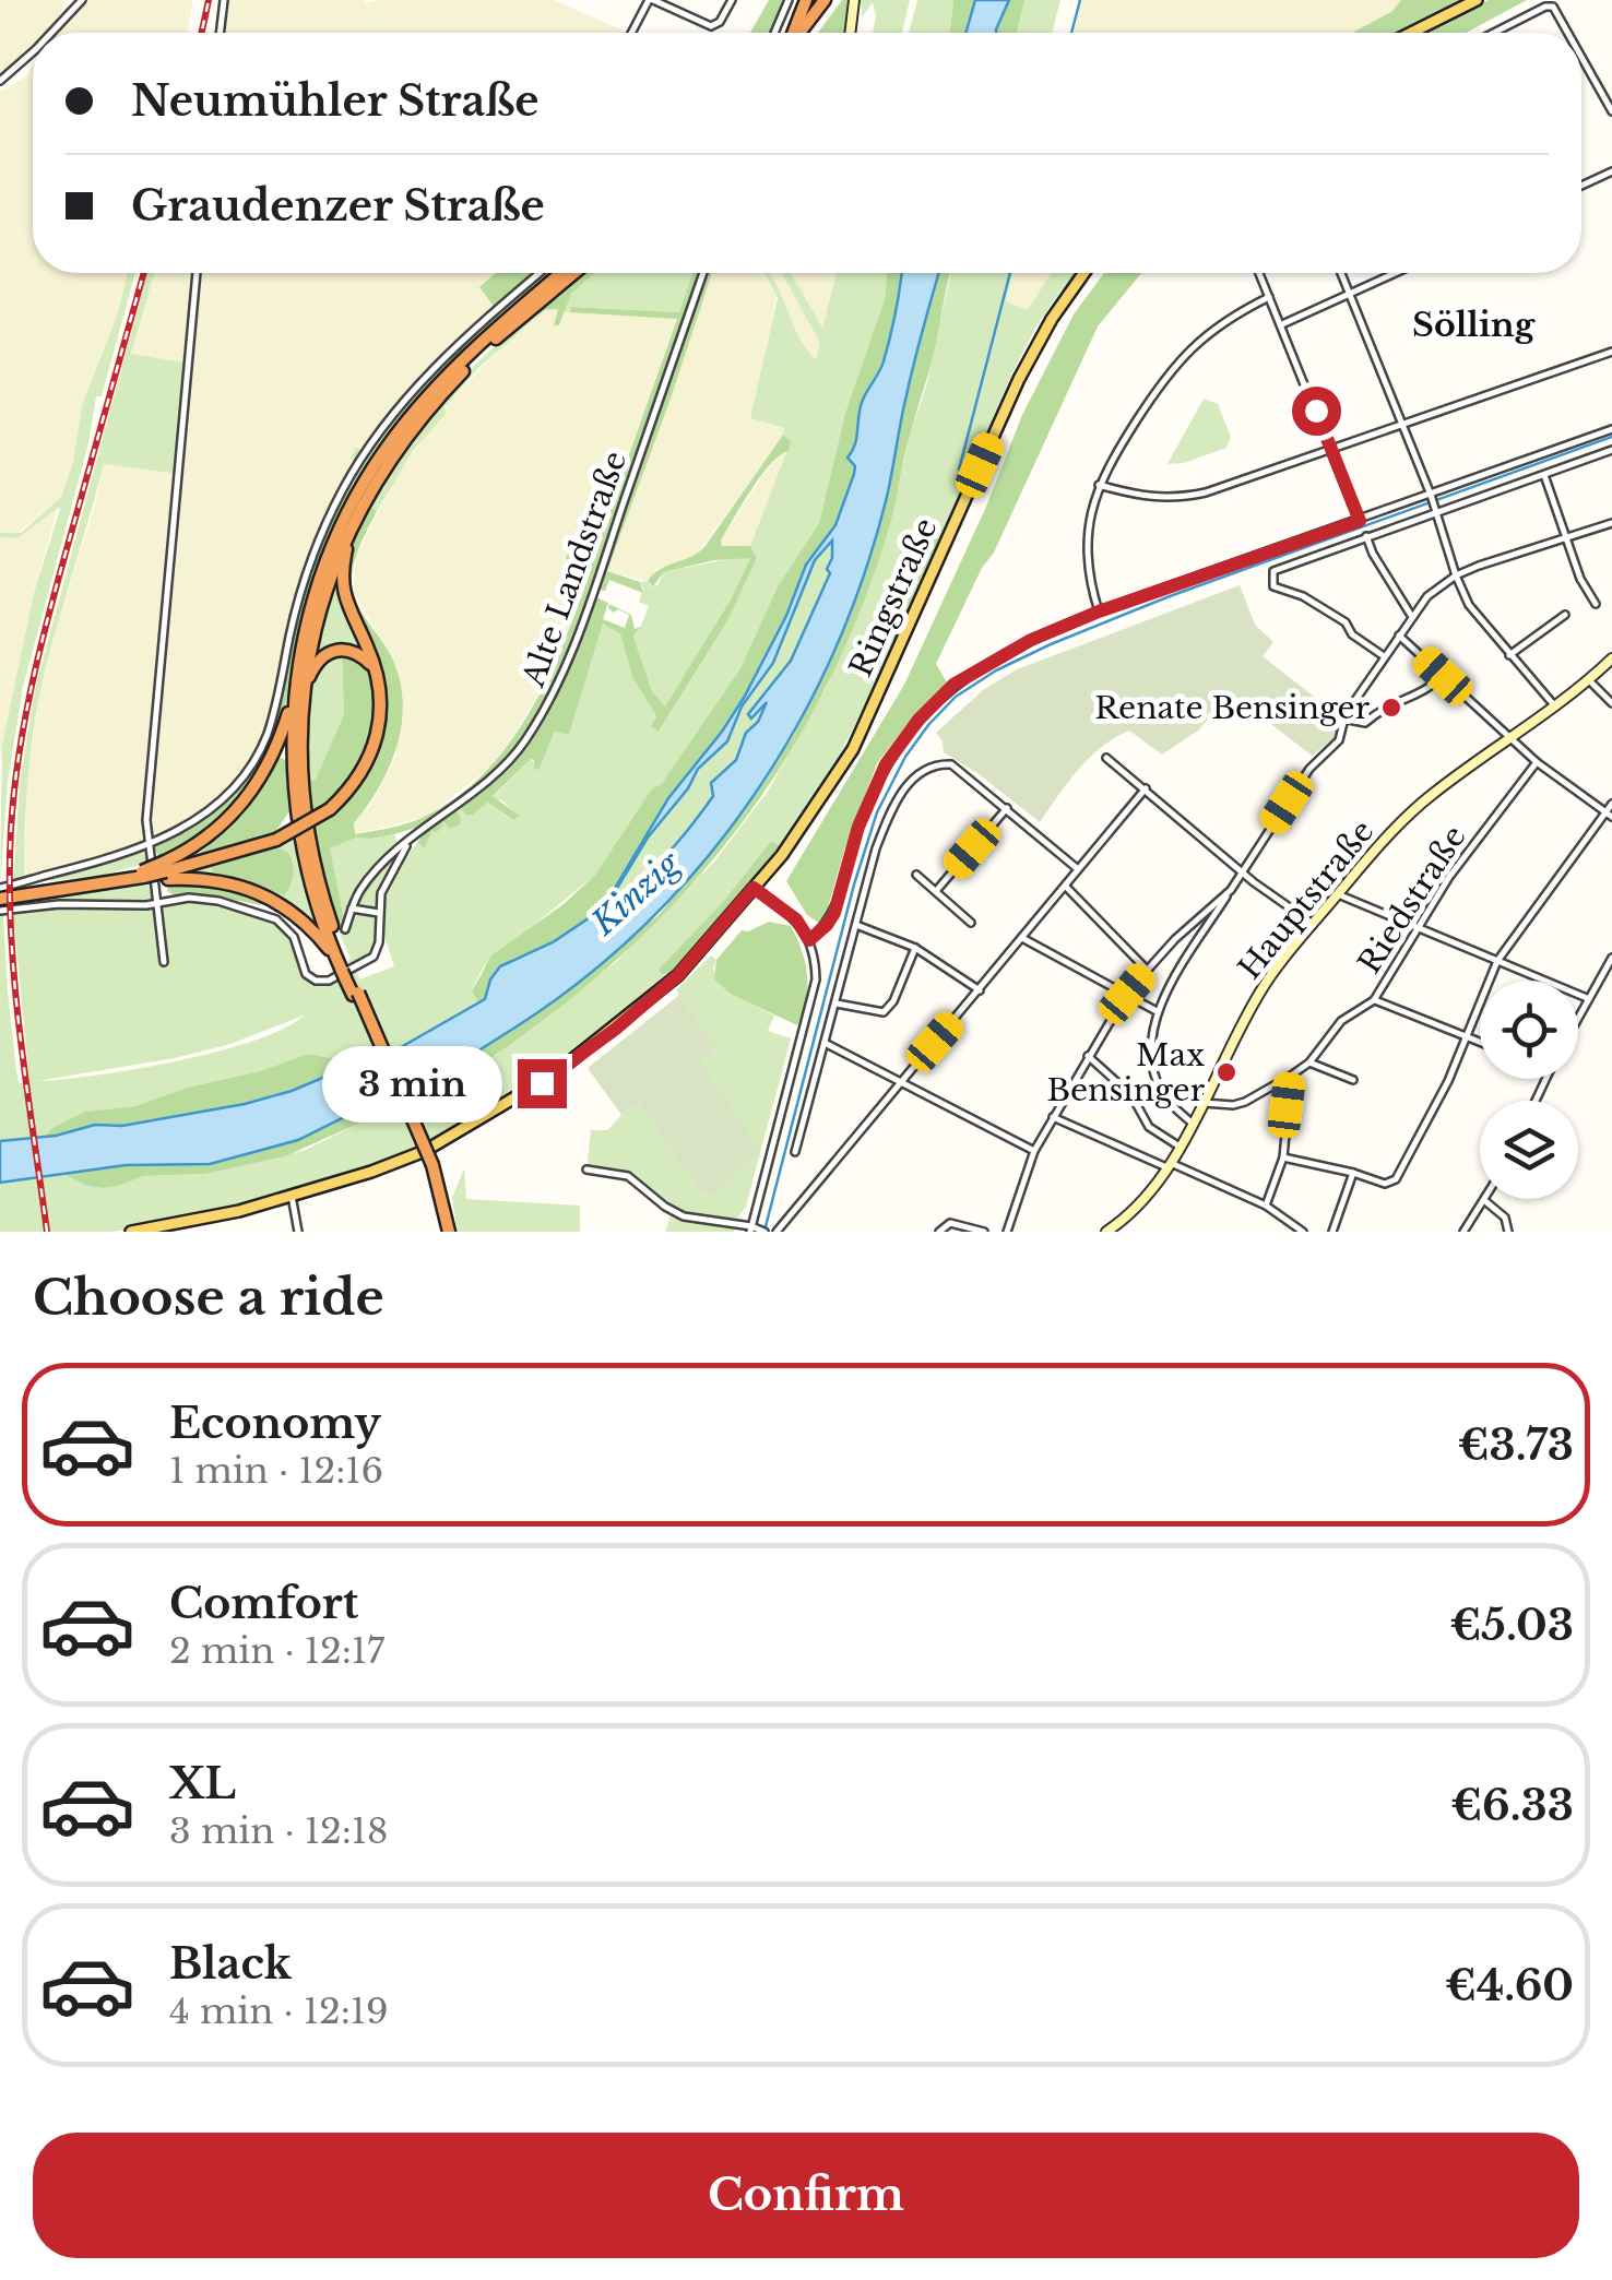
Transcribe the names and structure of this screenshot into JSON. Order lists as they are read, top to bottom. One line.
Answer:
{"streets":{"main road":["Ringstraße"],"street":["Alte Landstraße","Hauptstraße","Riedstraße"]},"crossings":[["Hauptstraße","Riedstraße"]],"districts":["Sölling"],"water":["Kinzig"],"places":["Renate Bensinger","Max Bensinger"],"page":{"banner":["Neumühler Straße","Graudenzer Straße"],"bubble":"3 min","heading":"Choose a ride","list":[{"name":"Economy","note":"1 min · 12:16","value":"€3.73"},{"name":"Comfort","note":"2 min · 12:17","value":"€5.03"},{"name":"XL","note":"3 min · 12:18","value":"€6.33"},{"name":"Black","note":"4 min · 12:19","value":"€4.60"}],"buttons":"Confirm"}}
